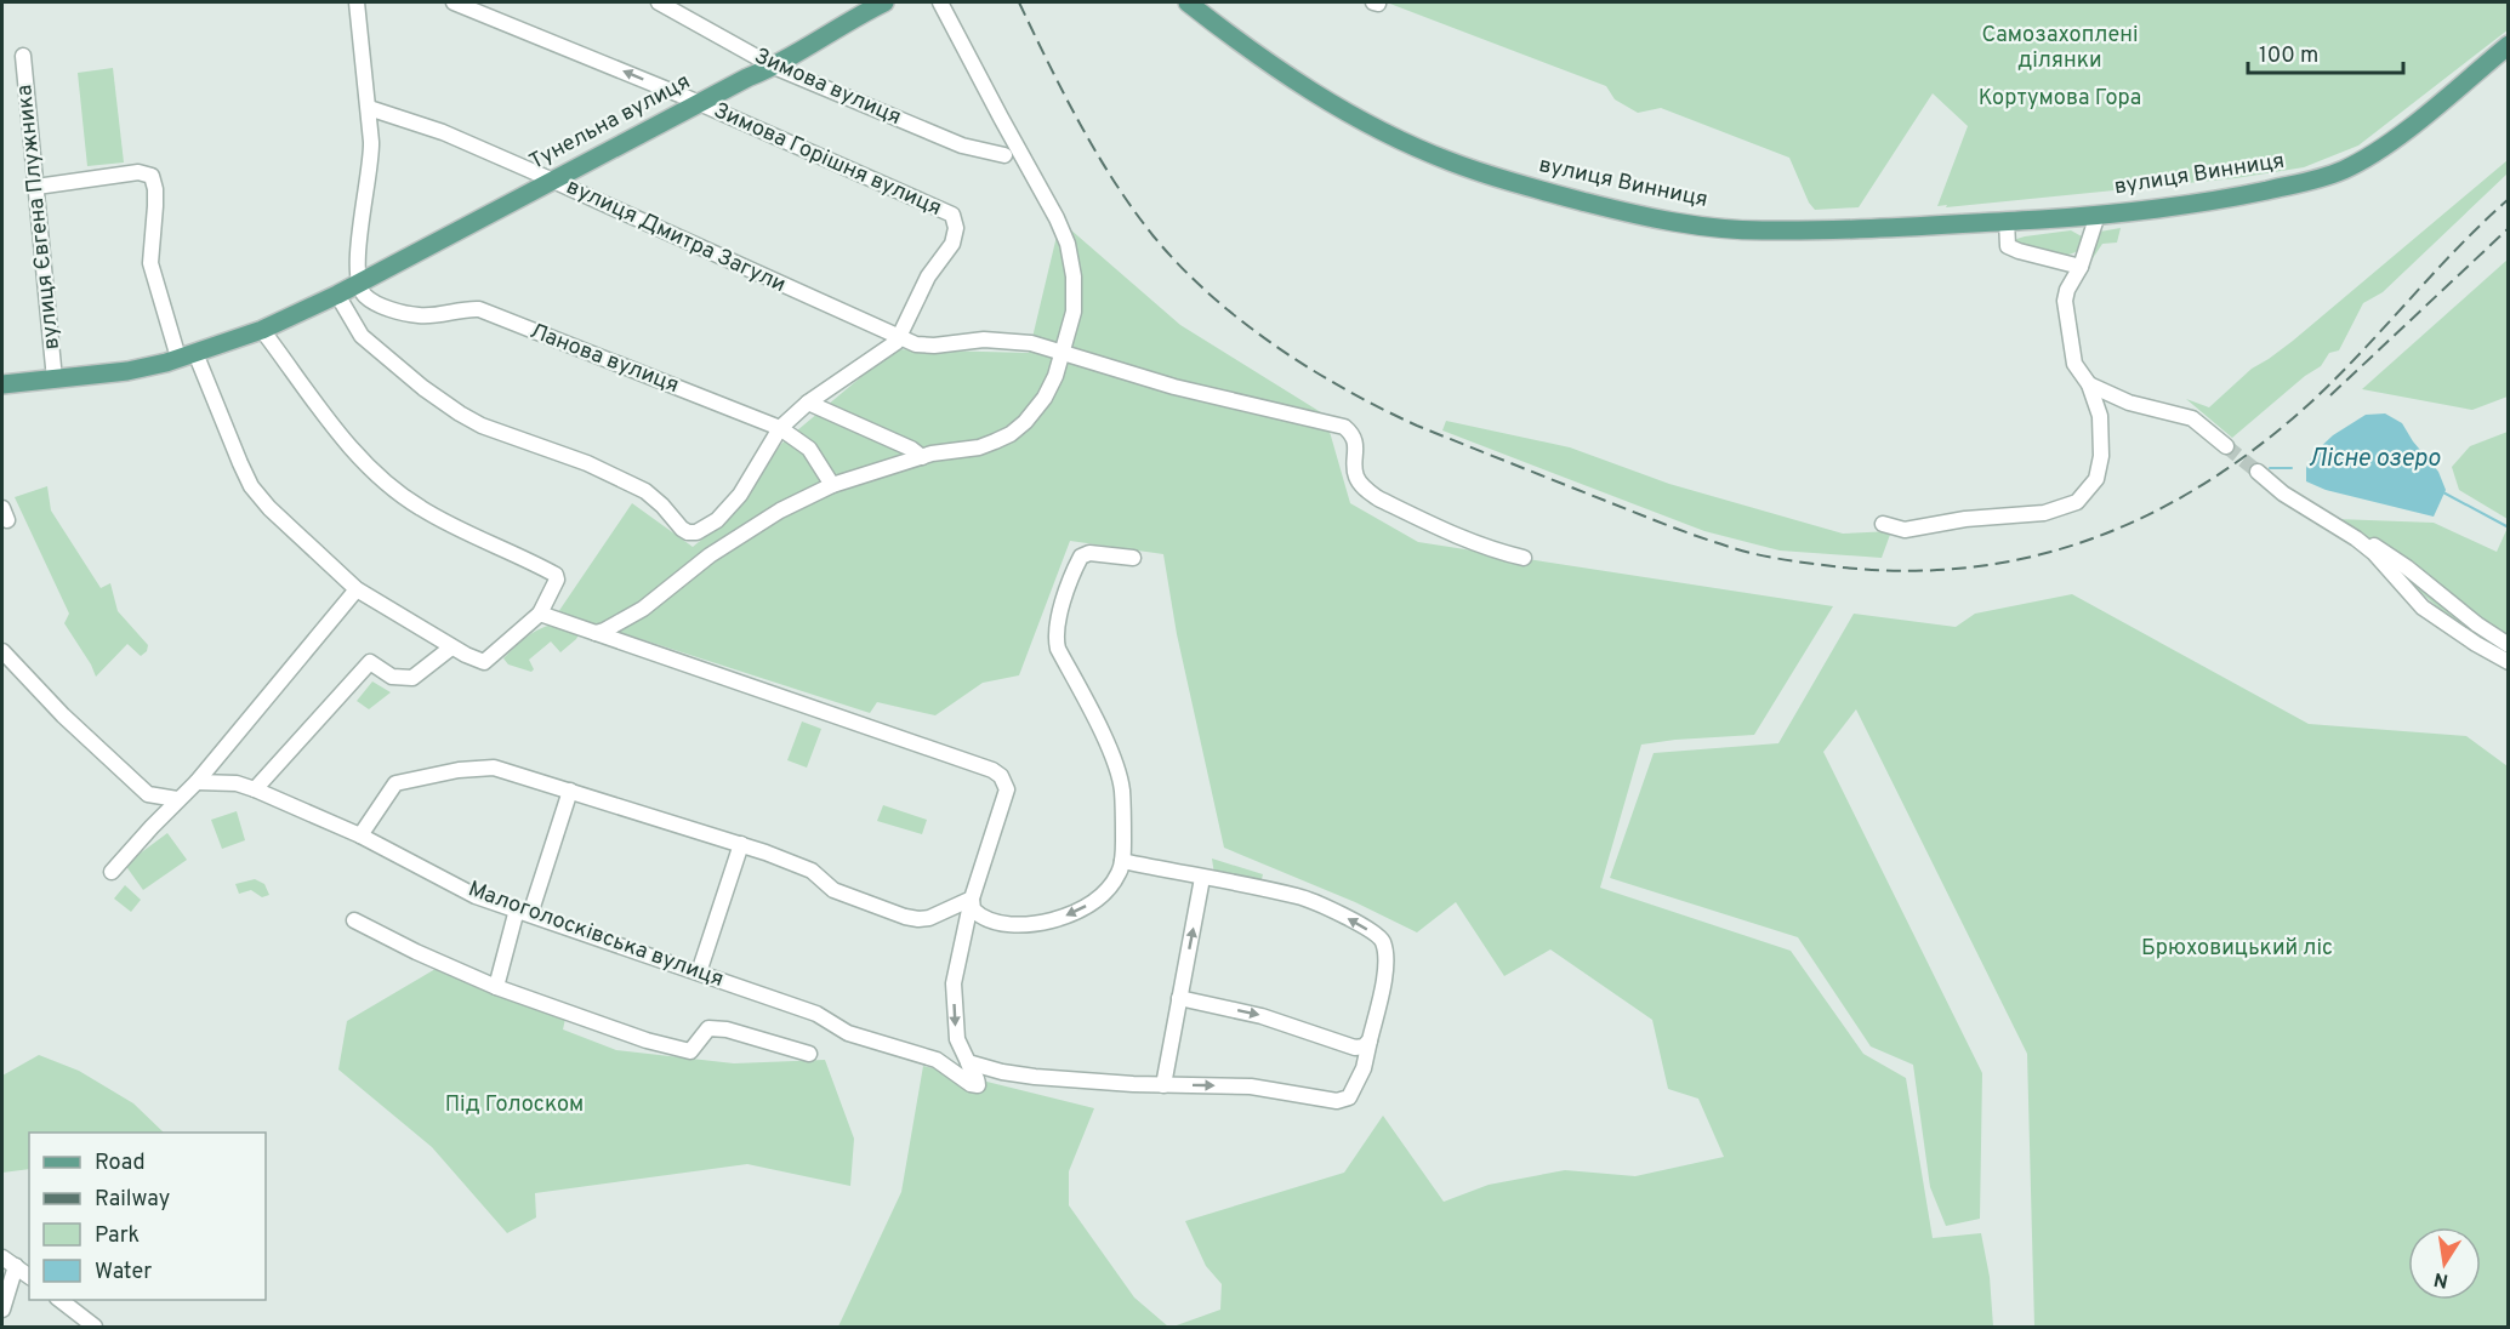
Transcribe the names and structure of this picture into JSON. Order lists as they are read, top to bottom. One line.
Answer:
{"streets":{"main road":["Тунельна вулиця","вулиця Винниця"],"street":["Зимова вулиця","Зимова Горішня вулиця","вулиця Євгена Плужника","вулиця Дмитра Загули","Ланова вулиця","Малоголосківська вулиця"]},"crossings":[["Зимова вулиця","Тунельна вулиця"],["Тунельна вулиця","Зимова Горішня вулиця"],["Тунельна вулиця","вулиця Євгена Плужника"],["Тунельна вулиця","вулиця Дмитра Загули"],["Тунельна вулиця","Ланова вулиця"],["Зимова Горішня вулиця","вулиця Дмитра Загули"]],"one_way":["Зимова Горішня вулиця"],"water":["Лісне озеро"],"parks":["Самозахоплені ділянки","Кортумова Гора","Брюховицький ліс","Під Голоском"],"legend":["Road","Railway","Park","Water"],"scale_bar":"100 m","north":"bottom"}
